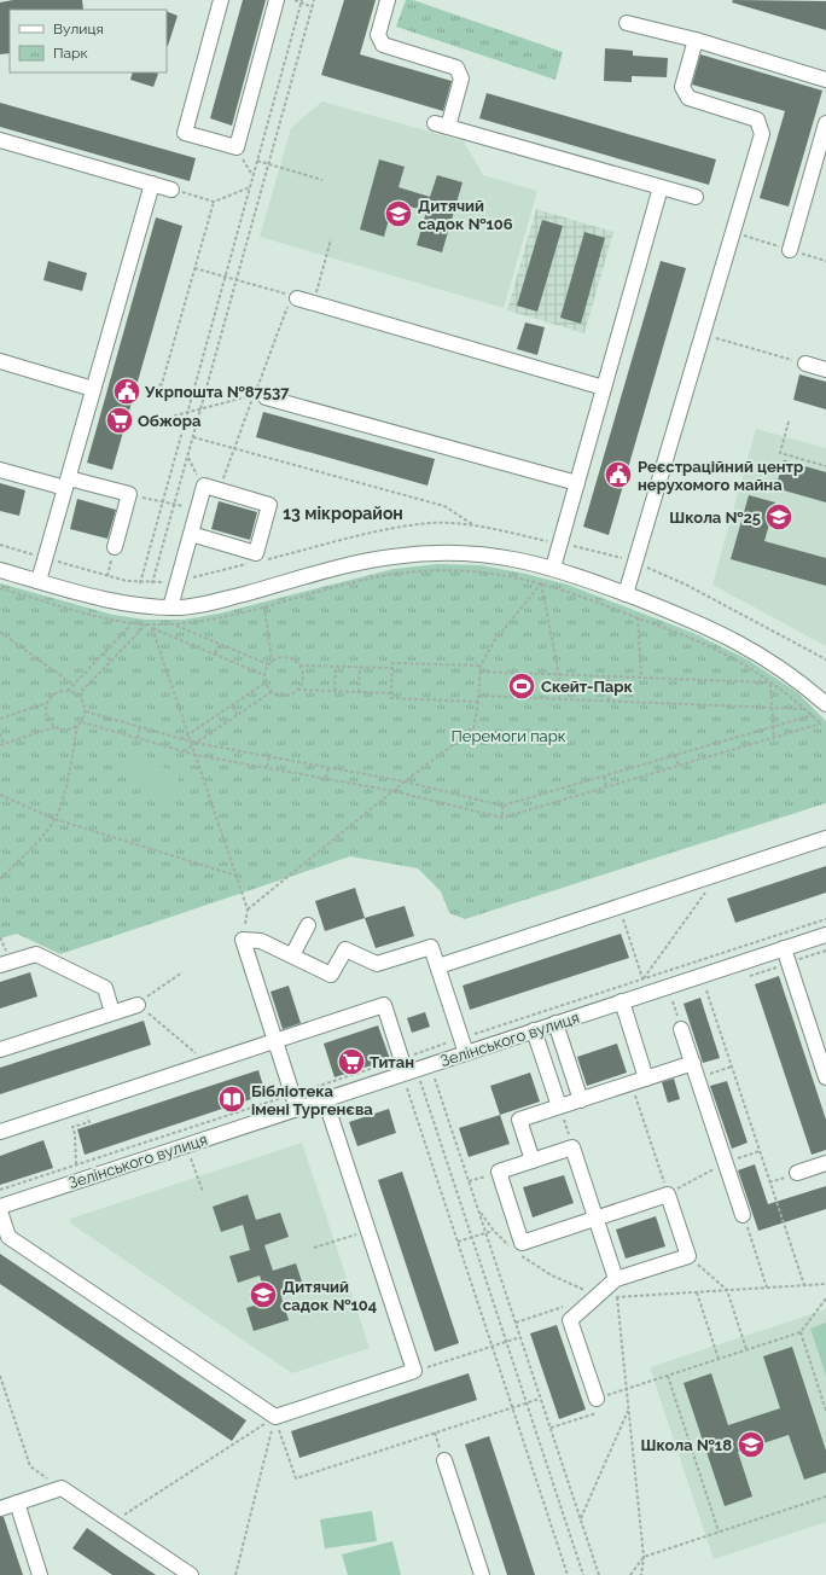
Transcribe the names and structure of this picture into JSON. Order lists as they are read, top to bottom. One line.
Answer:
{"streets":{"street":["Зелінського вулиця"]},"districts":["13 мікрорайон"],"parks":["Перемоги парк"],"places":{"school or university":["Дитячий садок №106","Школа №25","Дитячий садок №104","Школа №18"],"public building":["Укрпошта №87537","Реєстраційний центр нерухомого майна"],"supermarket":["Обжора","Титан"],"sports":["Скейт-Парк"],"library":["Бібліотека імені Тургенєва"]},"legend":["Вулиця","Парк"]}
